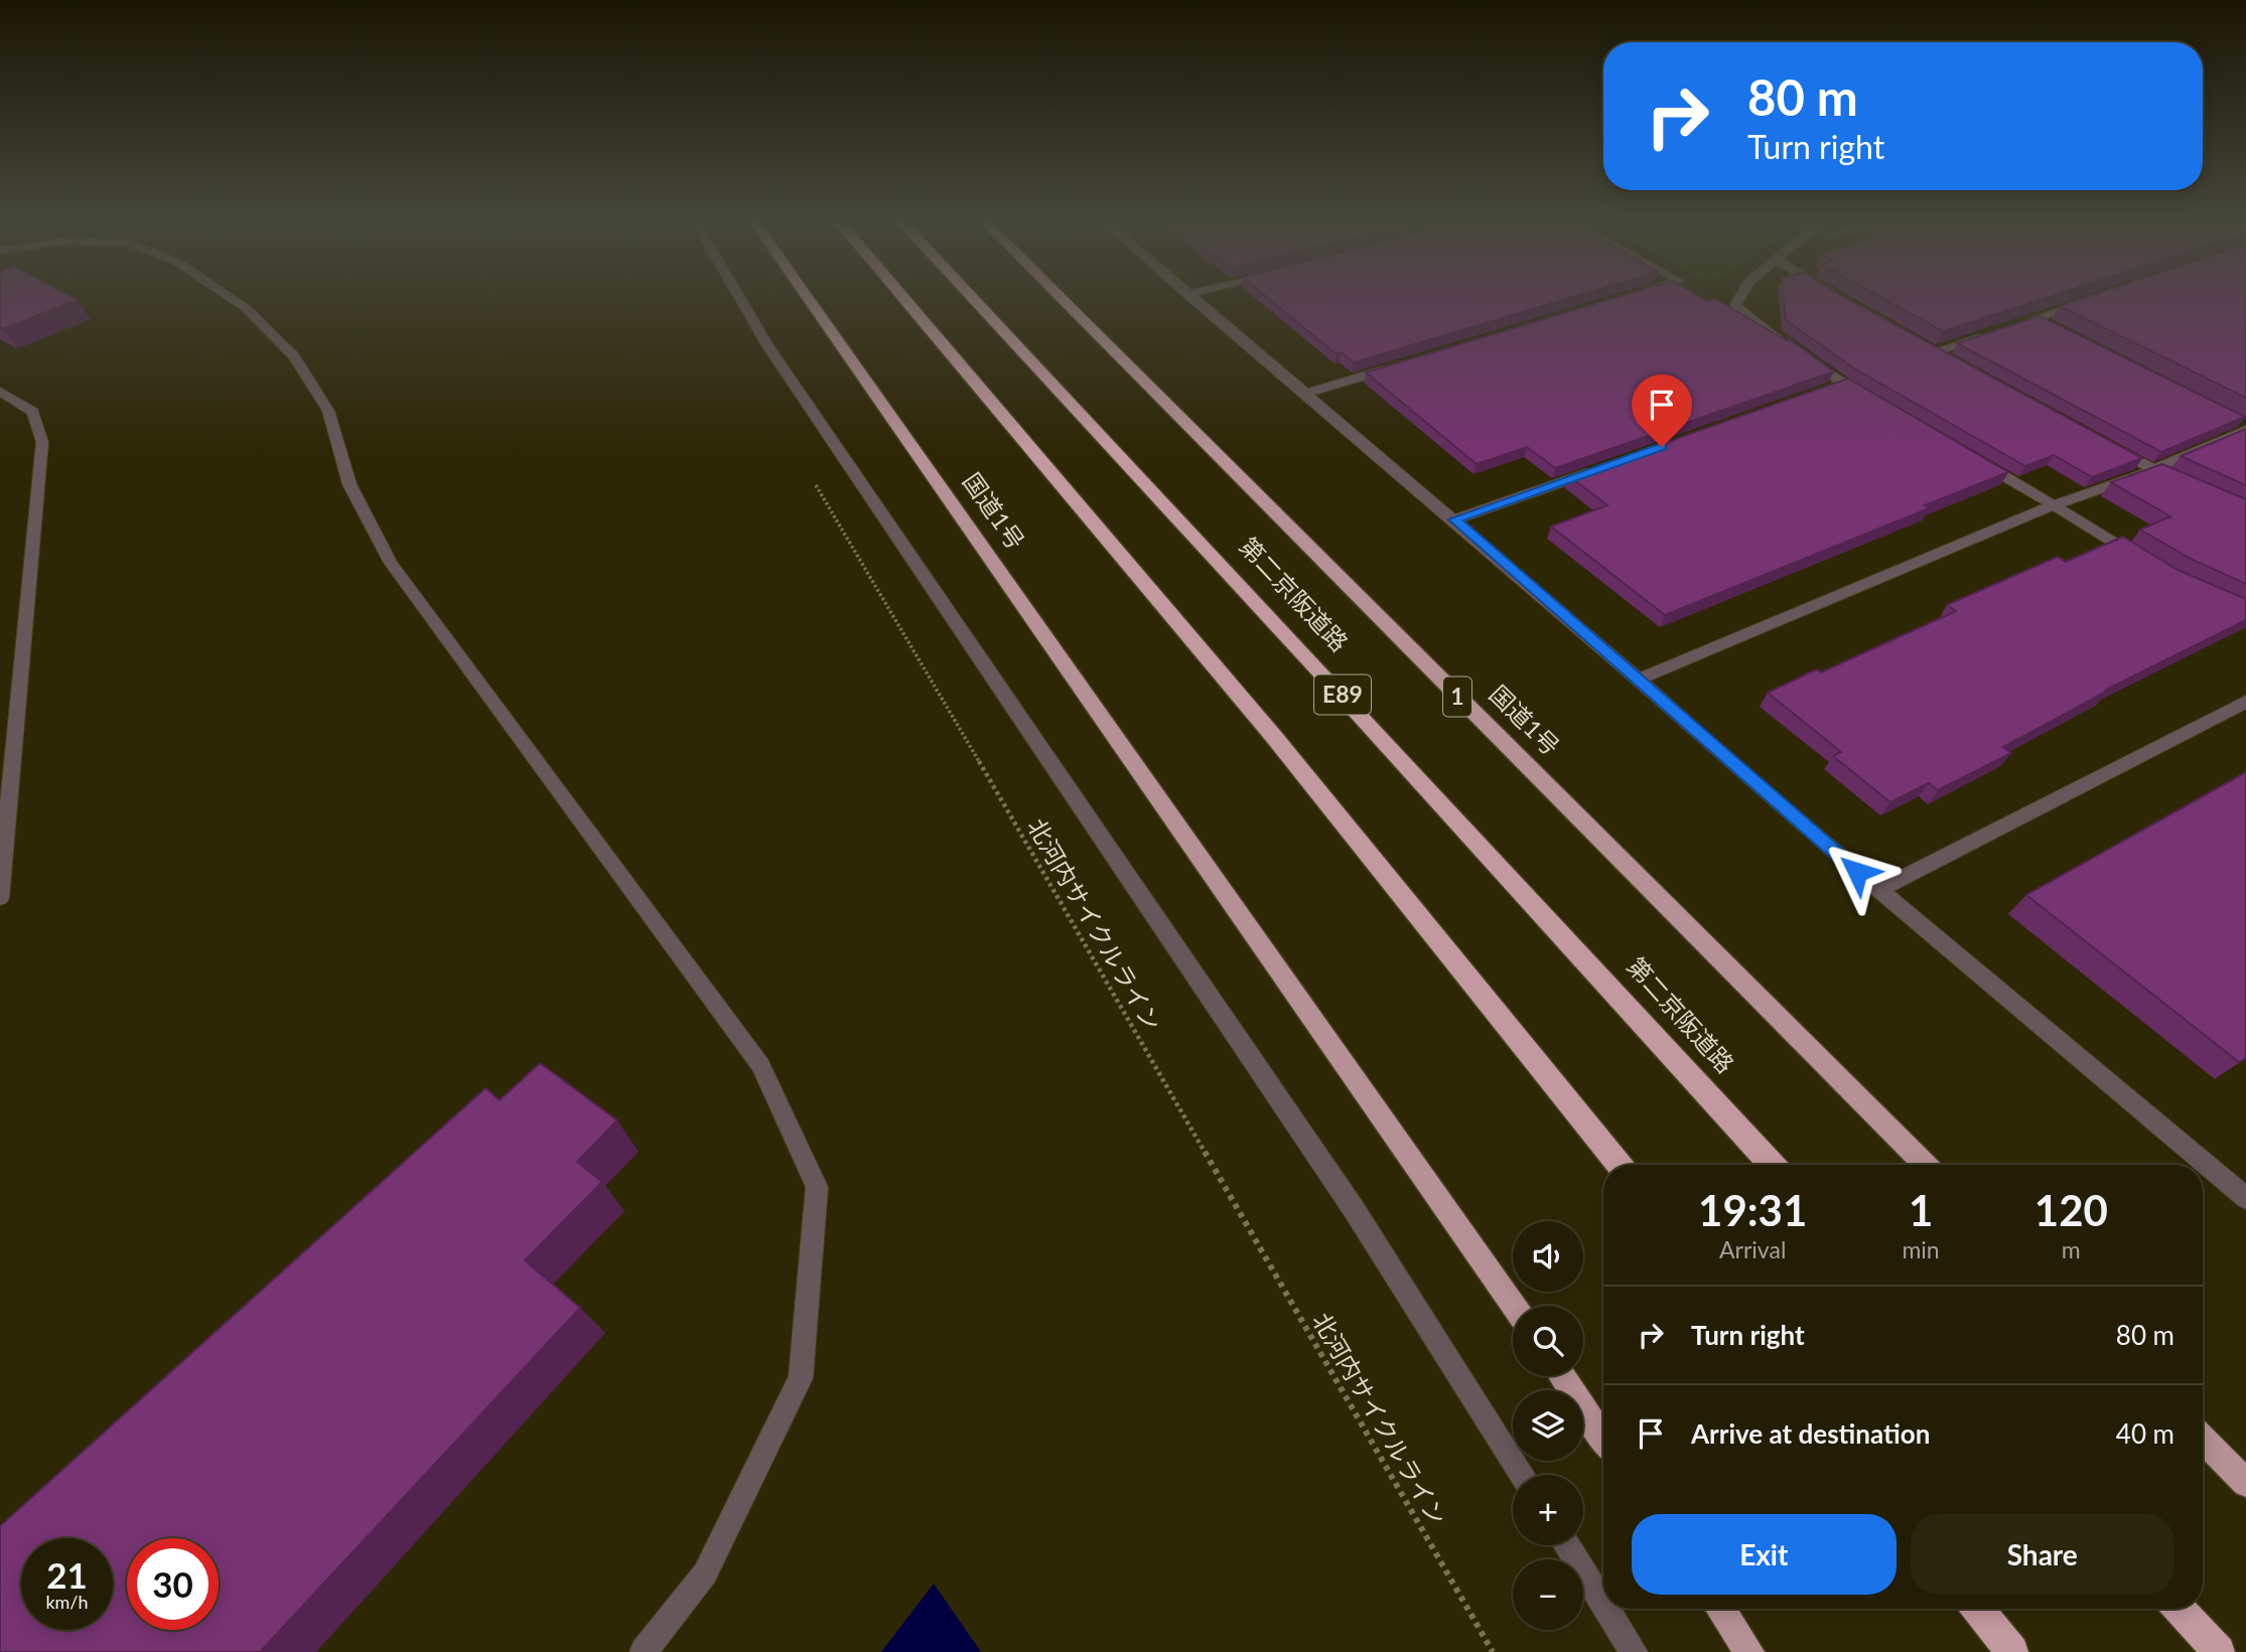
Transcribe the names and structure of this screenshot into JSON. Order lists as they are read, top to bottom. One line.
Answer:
{"streets":{"highway":["国道1号","第二京阪道路","E89","1"],"path":["北河内サイクルライン"]},"page":{"turn":["80 m","Turn right"],"eta":["19:31","Arrival","1","min","120","m"],"map_buttons":["+","−"],"list":[{"name":"Turn right","value":"80 m"},{"name":"Arrive at destination","value":"40 m"}],"buttons":["Exit","Share"],"speed":"21 km/h","limit":"30"}}
